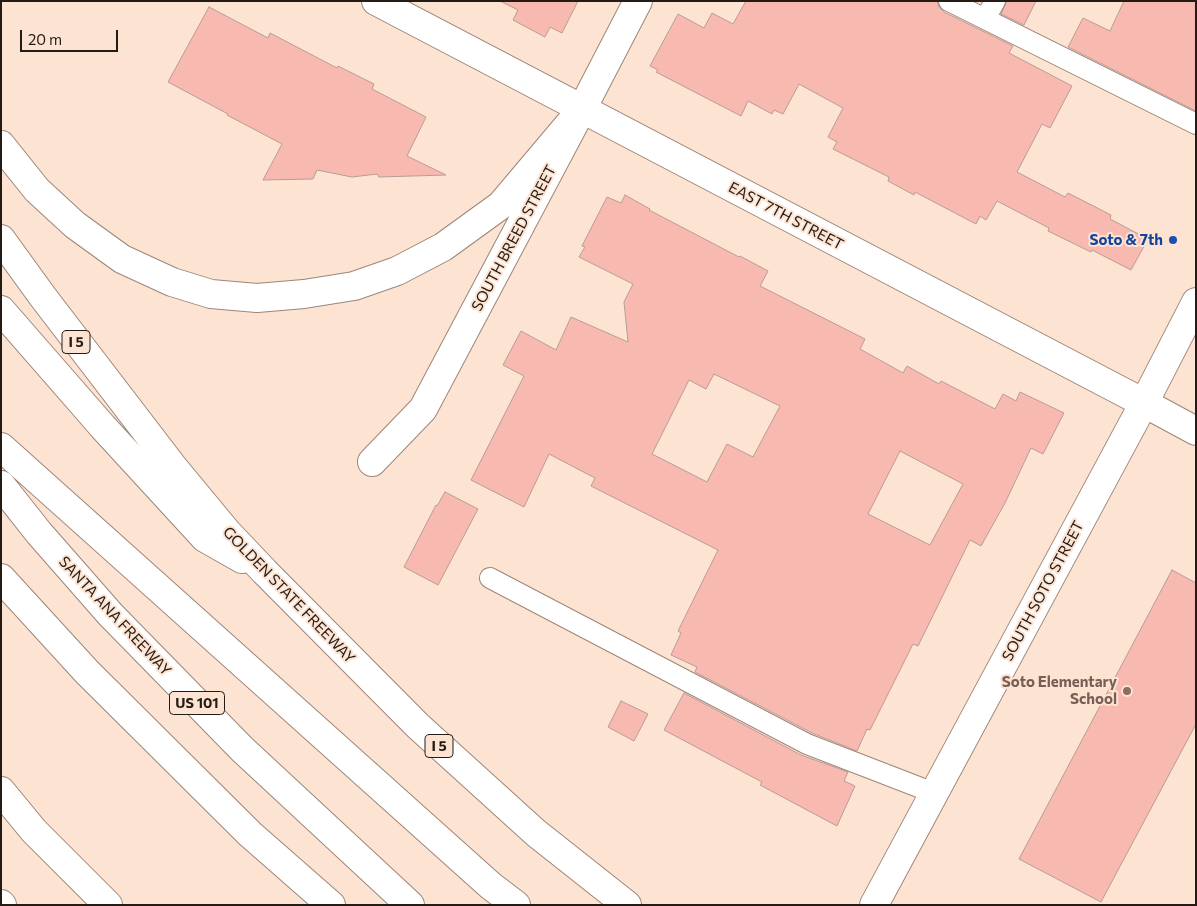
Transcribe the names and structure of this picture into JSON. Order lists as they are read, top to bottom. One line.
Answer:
{"streets":{"main road":["EAST 7TH STREET","SOUTH BREED STREET","I 5","SOUTH SOTO STREET","GOLDEN STATE FREEWAY","SANTA ANA FREEWAY","US 101"]},"crossings":[["EAST 7TH STREET","SOUTH BREED STREET"],["EAST 7TH STREET","SOUTH SOTO STREET"]],"places":["Soto & 7th","Soto Elementary School"],"scale_bar":"20 m"}
